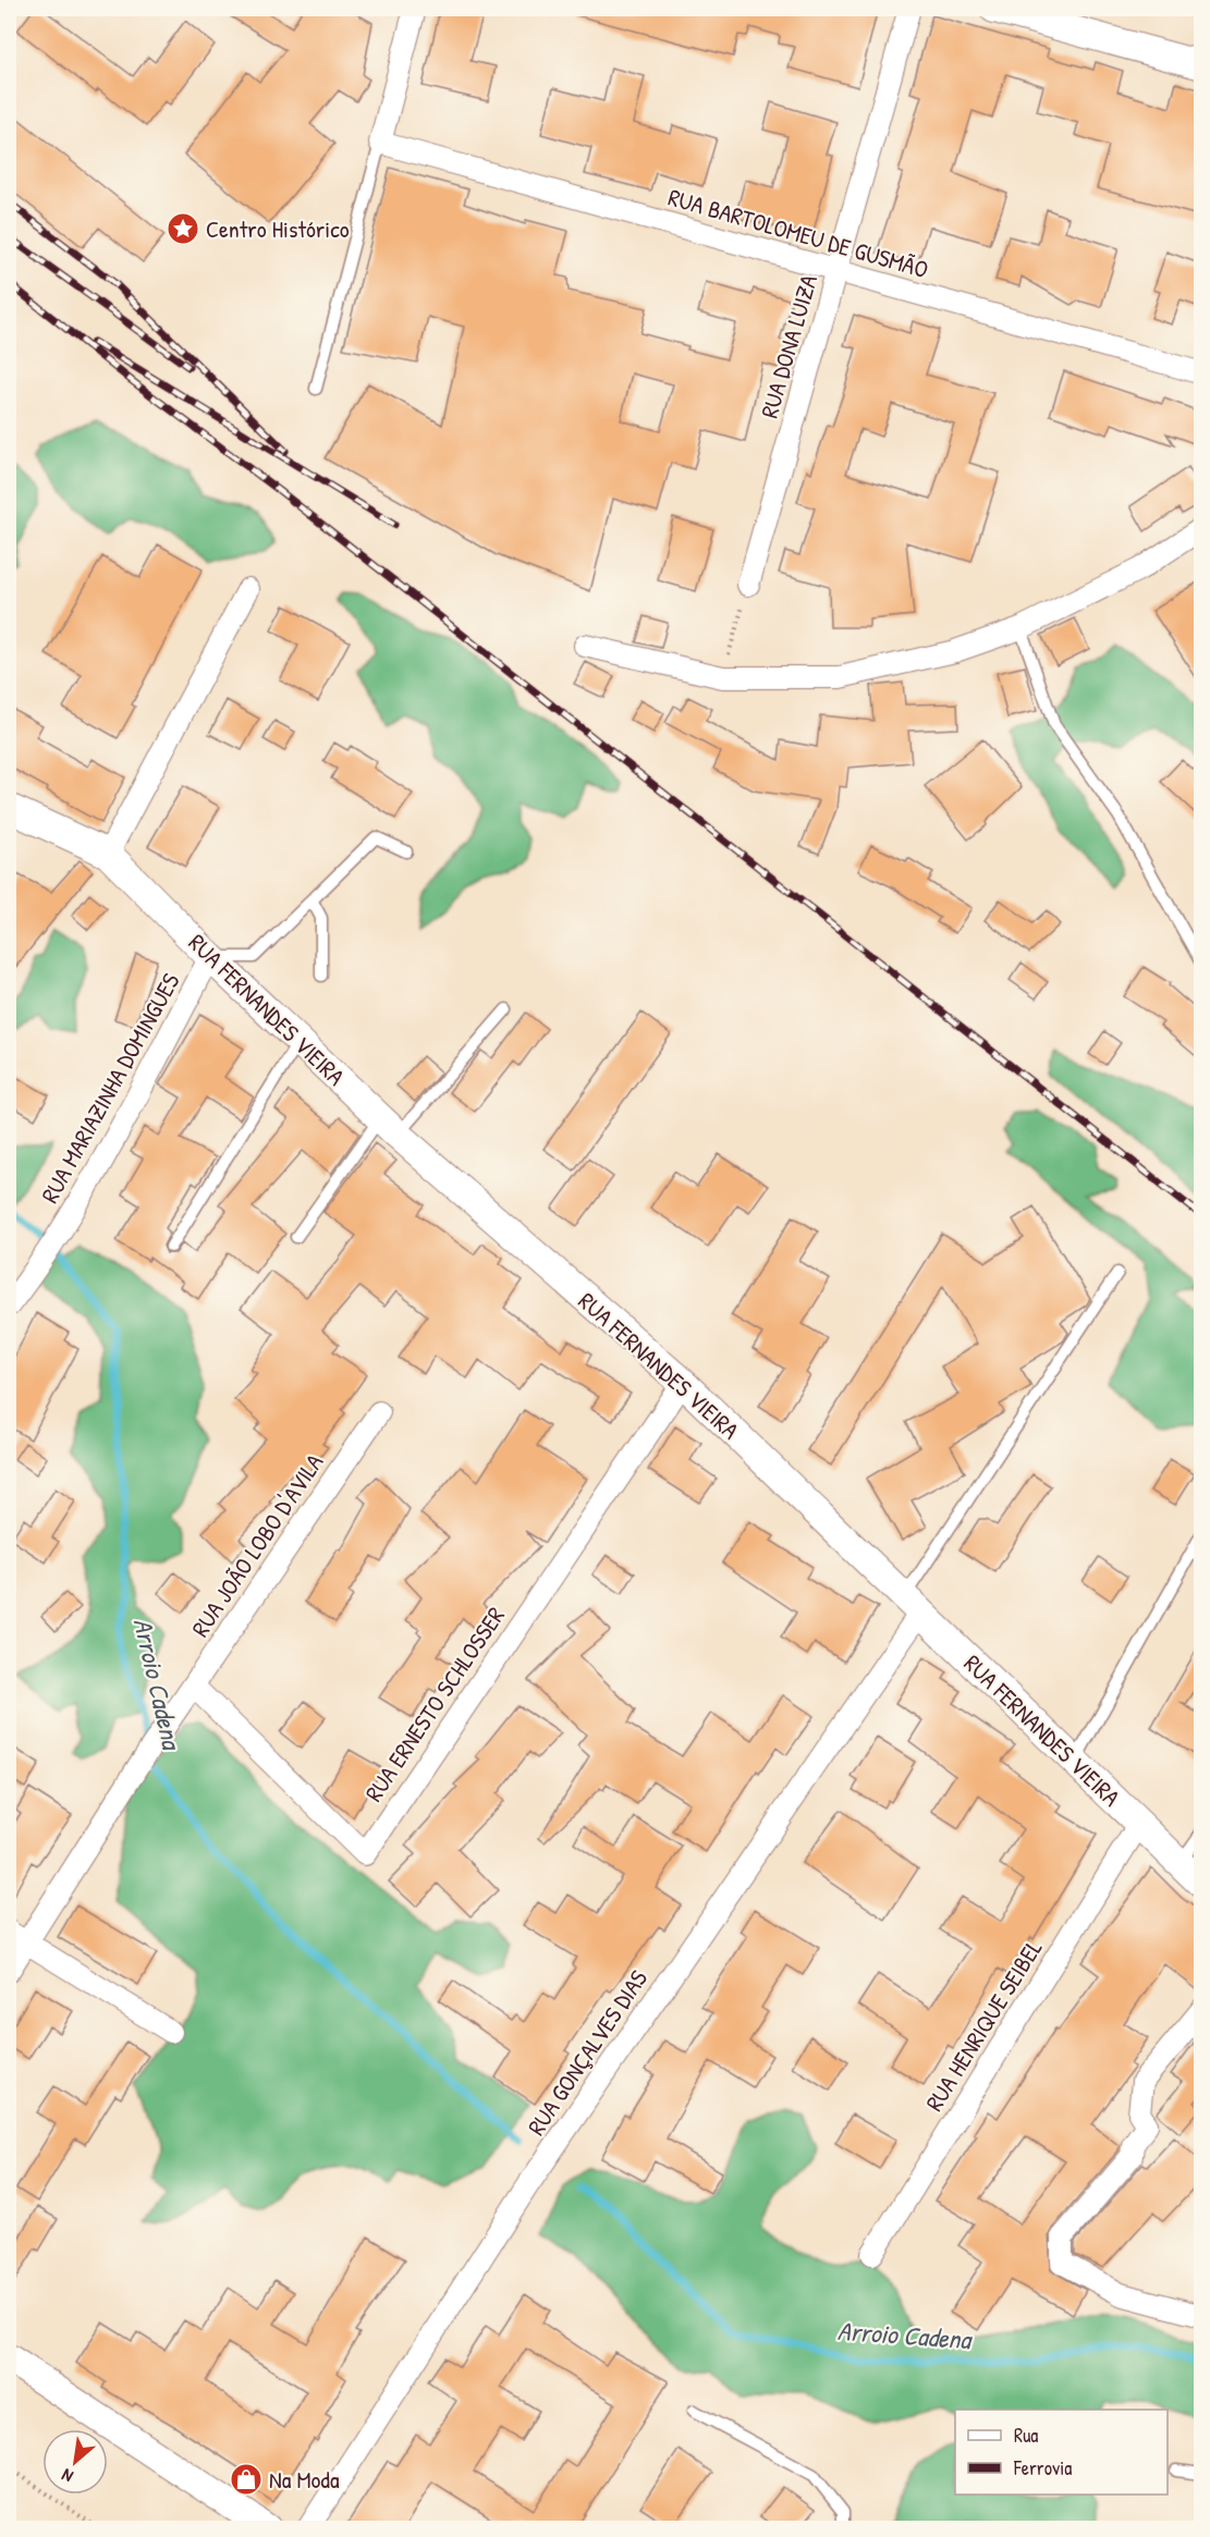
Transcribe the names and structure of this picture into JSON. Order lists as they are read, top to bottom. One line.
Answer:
{"streets":{"street":["RUA BARTOLOMEU DE GUSMÃO","RUA DONA LUIZA","RUA FERNANDES VIEIRA","RUA MARIAZINHA DOMINGUES","RUA JOÃO LOBO D'AVILA","RUA ERNESTO SCHLOSSER","RUA HENRIQUE SEIBEL","RUA GONÇALVES DIAS"]},"crossings":[["RUA BARTOLOMEU DE GUSMÃO","RUA DONA LUIZA"],["RUA FERNANDES VIEIRA","RUA MARIAZINHA DOMINGUES"],["RUA FERNANDES VIEIRA","RUA ERNESTO SCHLOSSER"],["RUA FERNANDES VIEIRA","RUA HENRIQUE SEIBEL"],["RUA FERNANDES VIEIRA","RUA GONÇALVES DIAS"],["RUA JOÃO LOBO D'AVILA","RUA ERNESTO SCHLOSSER"]],"water":["Arroio Cadena"],"places":{"place":["Centro Histórico"],"shop":["Na Moda"]},"legend":["Rua","Ferrovia"],"north":"bottom left"}
